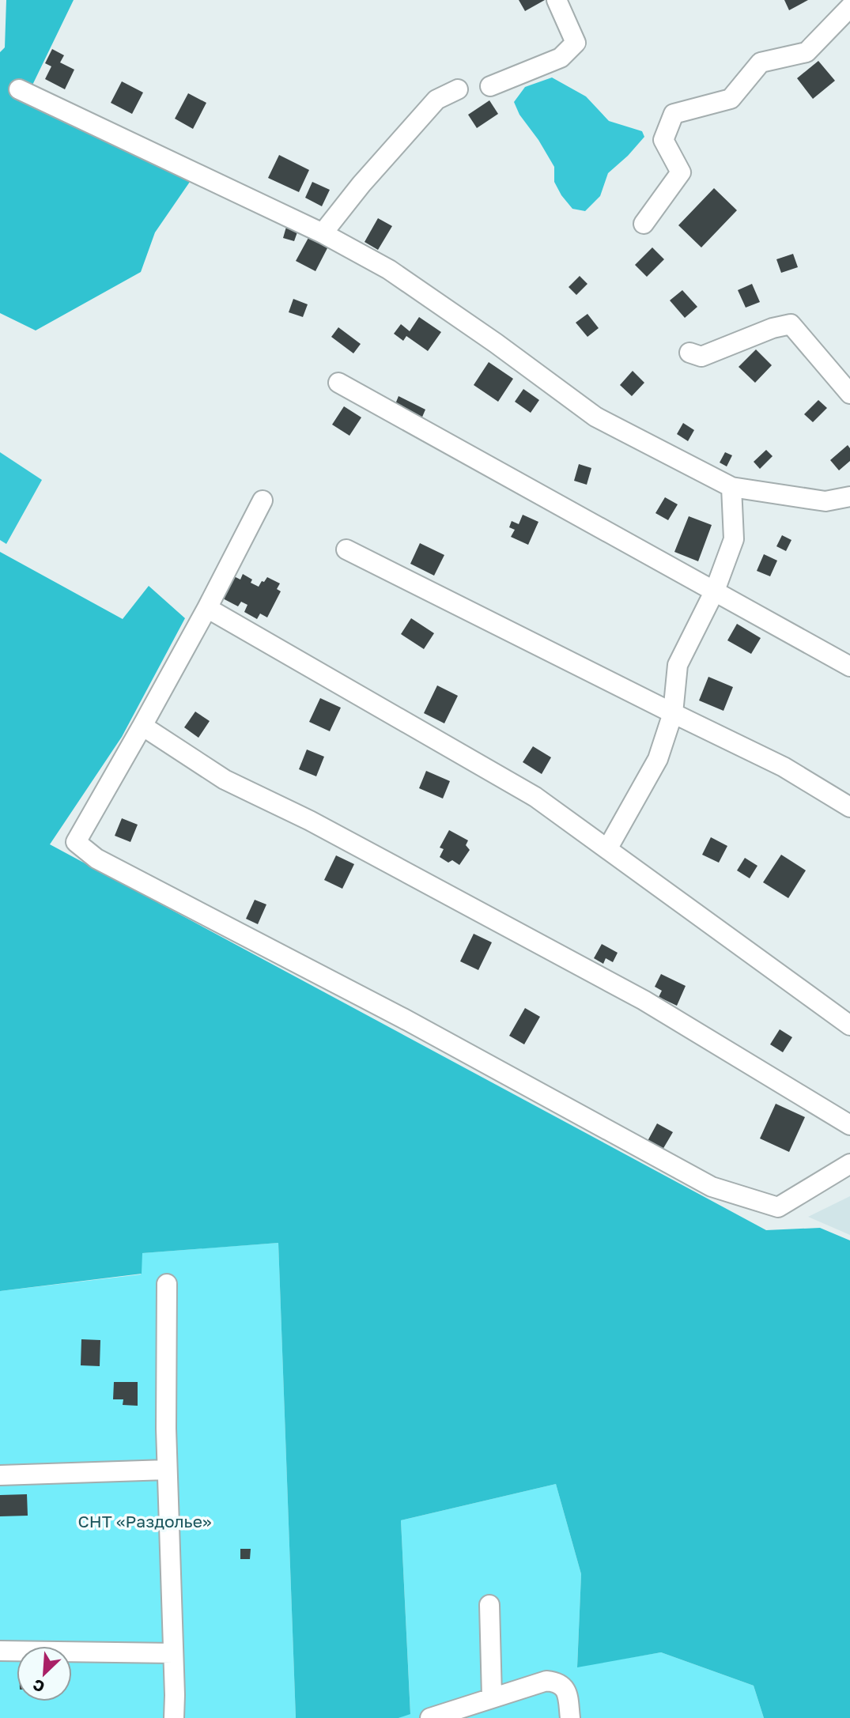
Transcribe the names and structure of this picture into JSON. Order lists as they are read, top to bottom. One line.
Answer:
{"parks":["СНТ «Раздолье»"],"north":"bottom left"}
